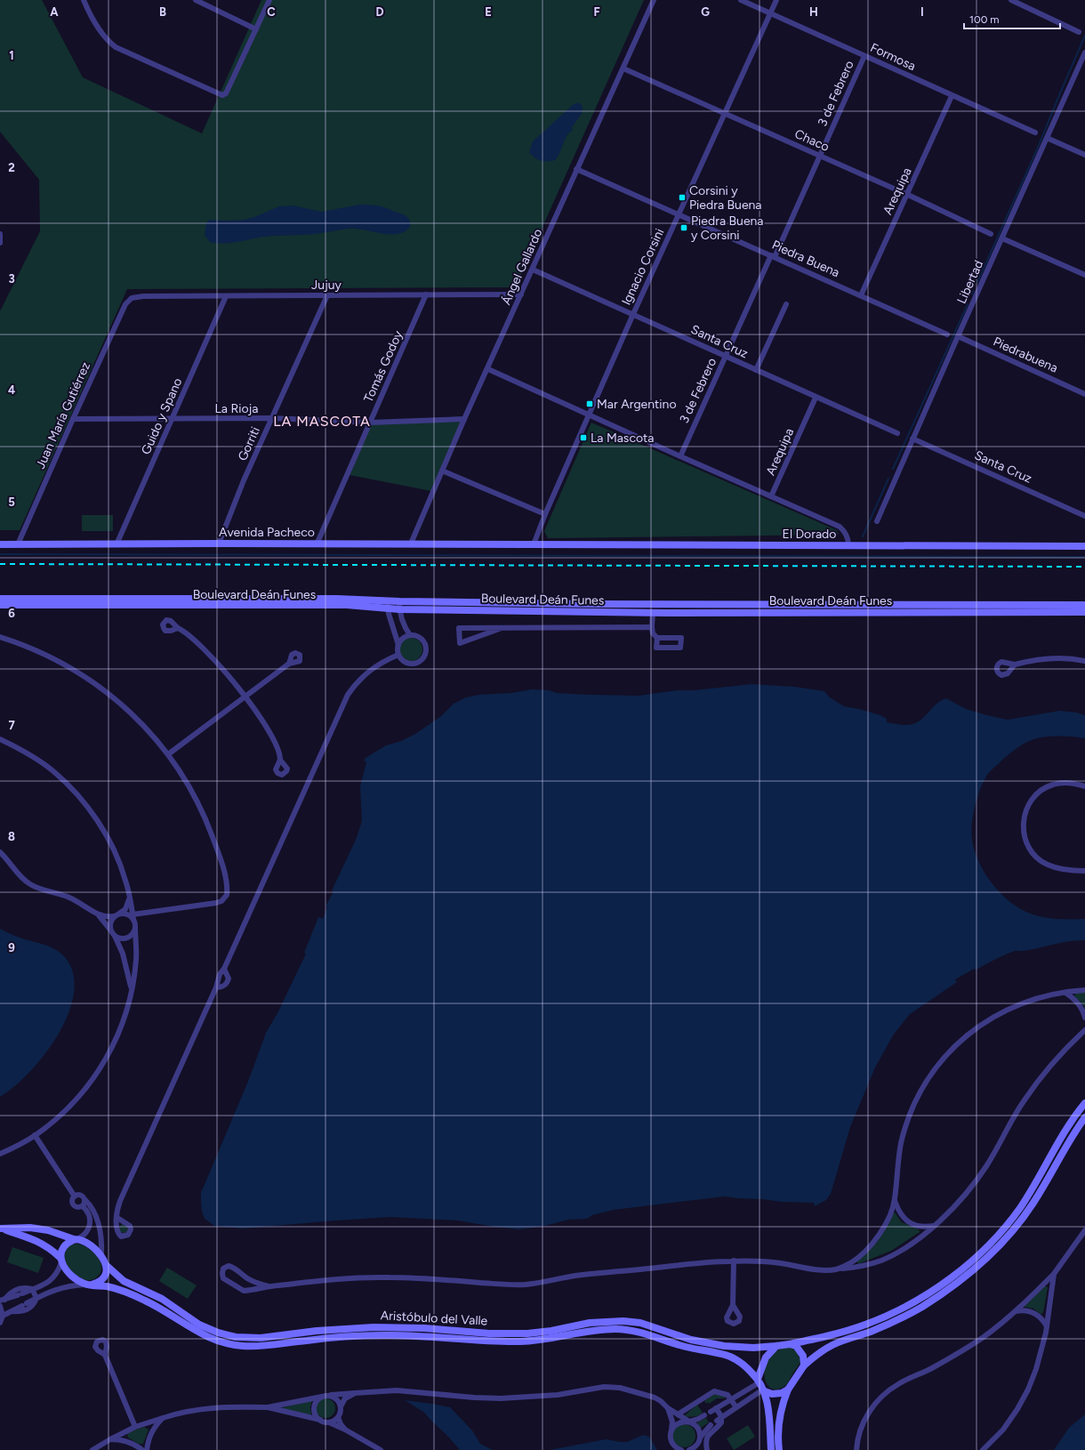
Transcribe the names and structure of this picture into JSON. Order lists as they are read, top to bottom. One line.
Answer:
{"streets":{"street":["Formosa","3 de Febrero","Chaco","Arequipa","Piedra Buena","Ángel Gallardo","Ignacio Corsini","Libertad","Jujuy","Santa Cruz","Piedrabuena","Tomás Godoy","La Rioja","Juan María Gutiérrez","Guido y Spano","Gorriti","Avenida Pacheco","El Dorado","Boulevard Deán Funes","Aristóbulo del Valle"]},"crossings":[["Formosa","3 de Febrero"],["Formosa","Arequipa"],["Formosa","Ignacio Corsini"],["3 de Febrero","Chaco"],["3 de Febrero","Piedra Buena"],["3 de Febrero","Santa Cruz"],["Chaco","Arequipa"],["Chaco","Ángel Gallardo"],["Chaco","Ignacio Corsini"],["Arequipa","Piedra Buena"],["Arequipa","Santa Cruz"],["Piedra Buena","Ángel Gallardo"],["Piedra Buena","Ignacio Corsini"],["Ángel Gallardo","Jujuy"],["Ángel Gallardo","Santa Cruz"],["Ángel Gallardo","La Rioja"],["Ángel Gallardo","Avenida Pacheco"],["Ignacio Corsini","Santa Cruz"],["Ignacio Corsini","Avenida Pacheco"],["Ignacio Corsini","El Dorado"],["Libertad","Santa Cruz"],["Libertad","Piedrabuena"],["Jujuy","Tomás Godoy"],["Jujuy","Juan María Gutiérrez"],["Jujuy","Guido y Spano"],["Jujuy","Gorriti"],["Tomás Godoy","La Rioja"],["Tomás Godoy","Avenida Pacheco"],["La Rioja","Juan María Gutiérrez"],["La Rioja","Guido y Spano"],["La Rioja","Gorriti"],["Juan María Gutiérrez","Avenida Pacheco"],["Guido y Spano","Avenida Pacheco"],["Gorriti","Avenida Pacheco"],["Avenida Pacheco","El Dorado"]],"districts":["LA MASCOTA"],"places":{"transit":["Corsini y Piedra Buena","Piedra Buena y Corsini","Mar Argentino","La Mascota"]},"scale_bar":"100 m","grid":{"columns":["A","B","C","D","E","F","G","H","I"],"rows":["1","2","3","4","5","6","7","8","9"]}}
